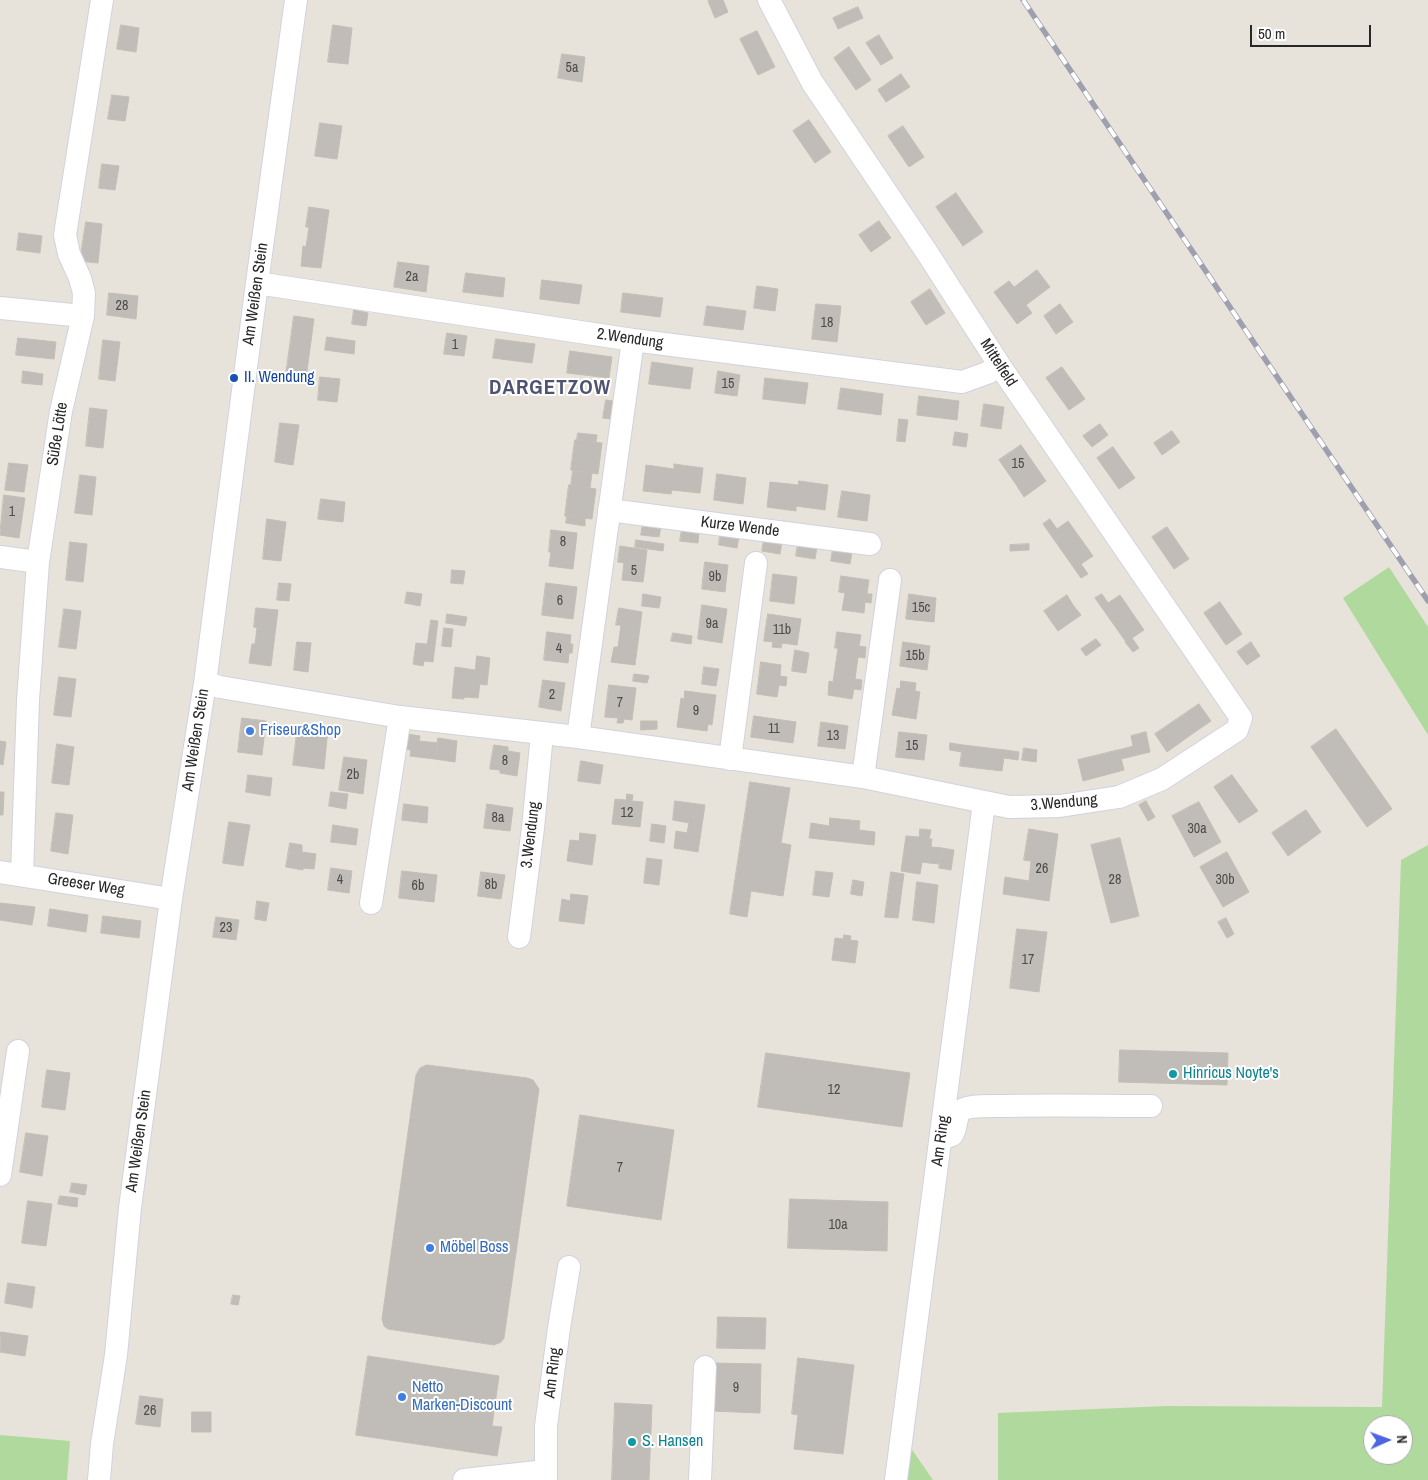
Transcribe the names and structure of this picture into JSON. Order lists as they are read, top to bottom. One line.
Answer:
{"streets":{"street":["Am Weißen Stein","2.Wendung","Mittelfeld","Süße Lötte","Kurze Wende","3.Wendung","Greeser Weg","Am Ring"]},"crossings":[["Am Weißen Stein","2.Wendung"],["Am Weißen Stein","3.Wendung"],["Am Weißen Stein","Greeser Weg"],["2.Wendung","Mittelfeld"],["Mittelfeld","3.Wendung"],["Süße Lötte","Greeser Weg"],["3.Wendung","Am Ring"]],"districts":["DARGETZOW"],"places":["II. Wendung","Friseur&Shop","Hinricus Noyte's","Möbel Boss","Netto Marken-Discount","S. Hansen"],"house_numbers":["5a","2a","28","18","1","15","15","1","8","5","9b","6","15c","9a","11b","4","15b","2","7","9","11","13","15","8","2b","12","8a","30a","26","4","28","30b","8b","6b","23","17","12","7","10a","9","26"],"scale_bar":"50 m","north":"right"}
